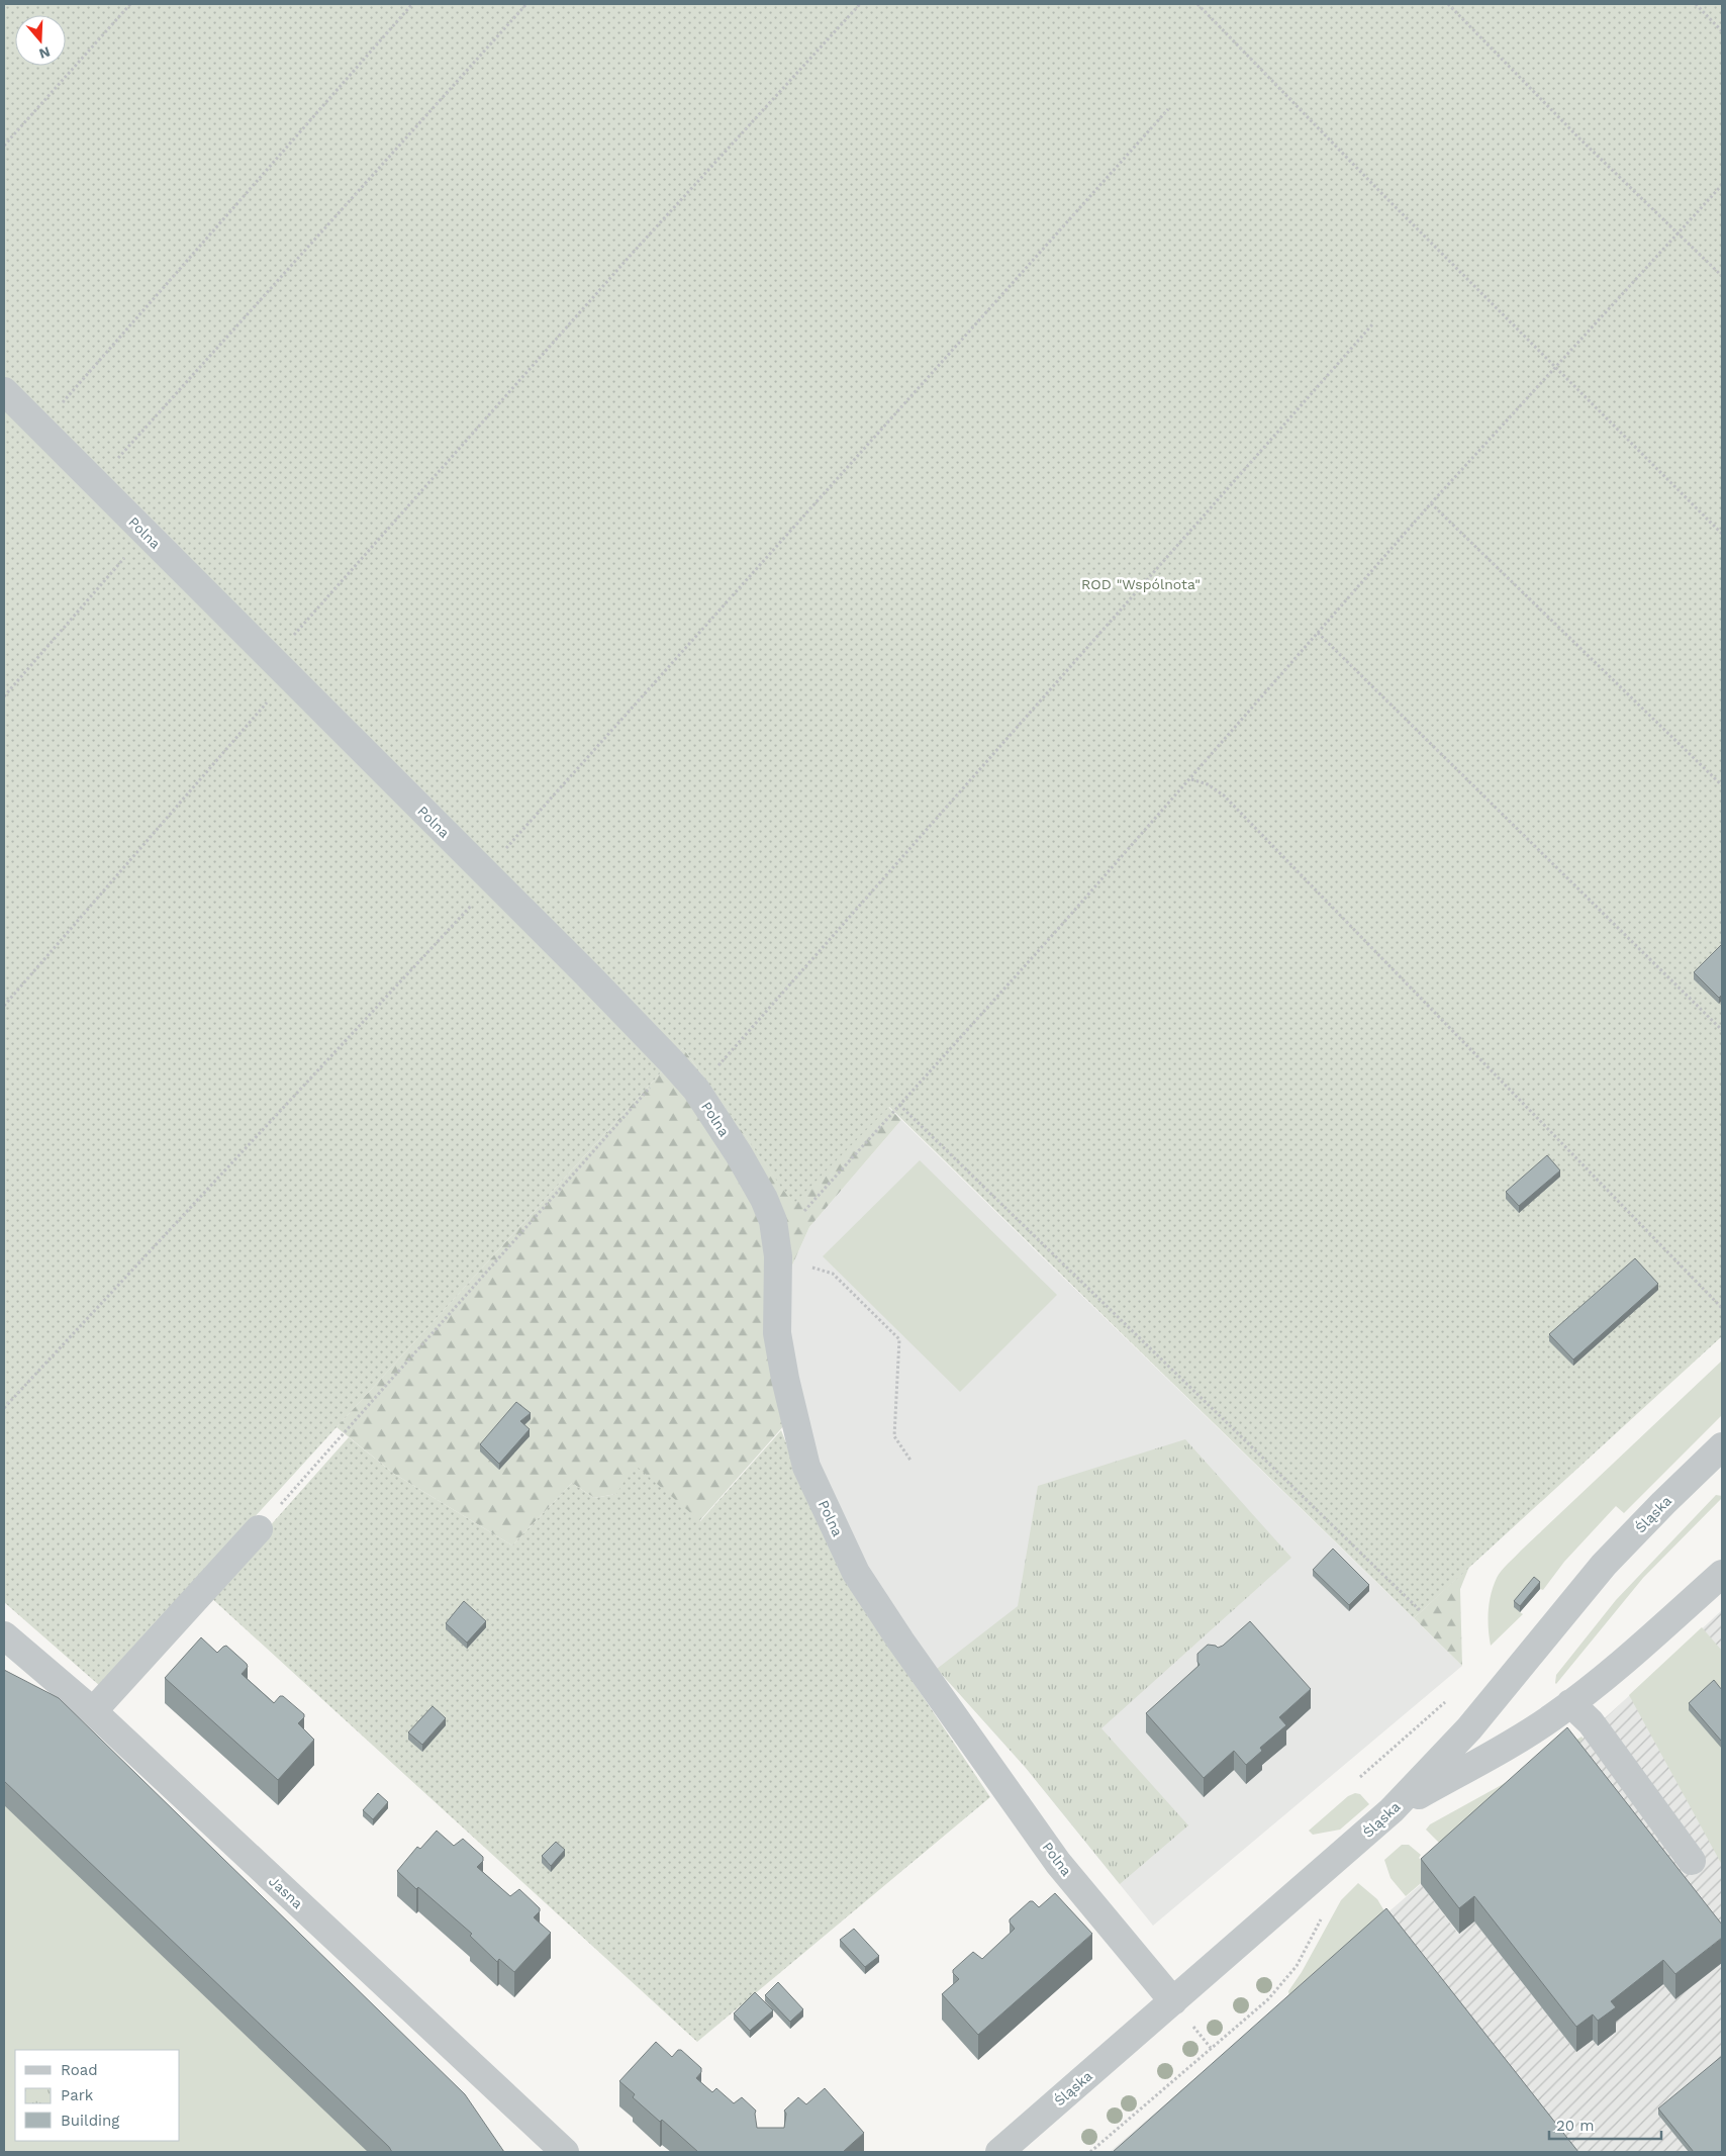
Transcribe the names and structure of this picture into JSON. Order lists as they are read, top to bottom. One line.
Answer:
{"streets":{"street":["Polna","Śląska","Jasna"]},"crossings":[["Polna","Śląska"]],"parks":["ROD \"Wspólnota\""],"legend":["Road","Park","Building"],"scale_bar":"20 m","north":"bottom"}
